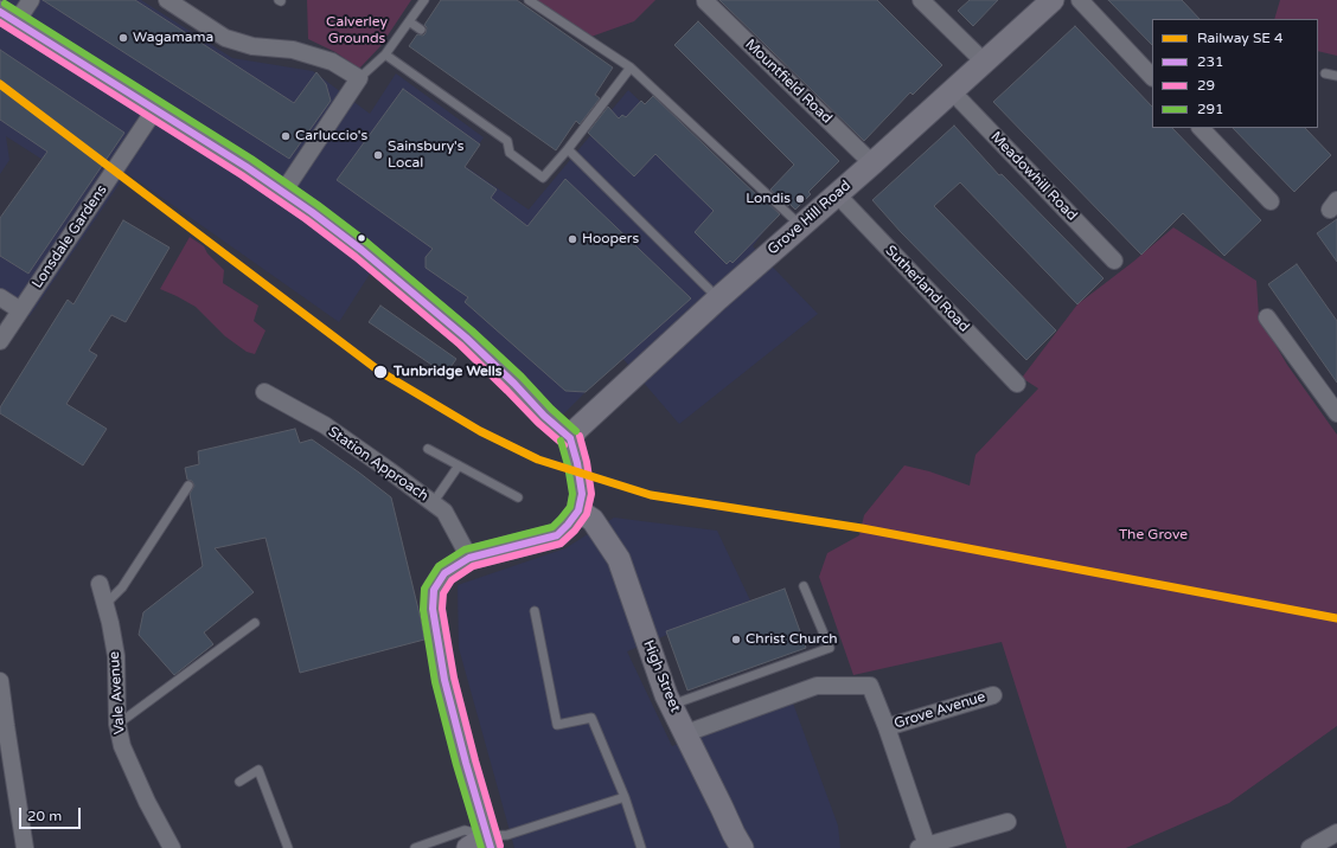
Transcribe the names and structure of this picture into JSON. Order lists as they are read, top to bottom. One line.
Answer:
{"streets":{"main road":["Grove Hill Road","High Street"],"street":["Mountfield Road","Meadowhill Road","Lonsdale Gardens","Sutherland Road","Station Approach","Vale Avenue","Grove Avenue"]},"crossings":[["Mountfield Road","Grove Hill Road"],["Meadowhill Road","Grove Hill Road"],["Grove Hill Road","Sutherland Road"]],"parks":["Calverley Grounds","The Grove"],"places":["Wagamama","Carluccio's","Sainsbury's Local","Londis","Hoopers","Tunbridge Wells","Christ Church"],"lines":["transit line 291","transit line 231","transit line 29"],"legend":["Railway SE 4","231","29","291"],"scale_bar":"20 m"}
